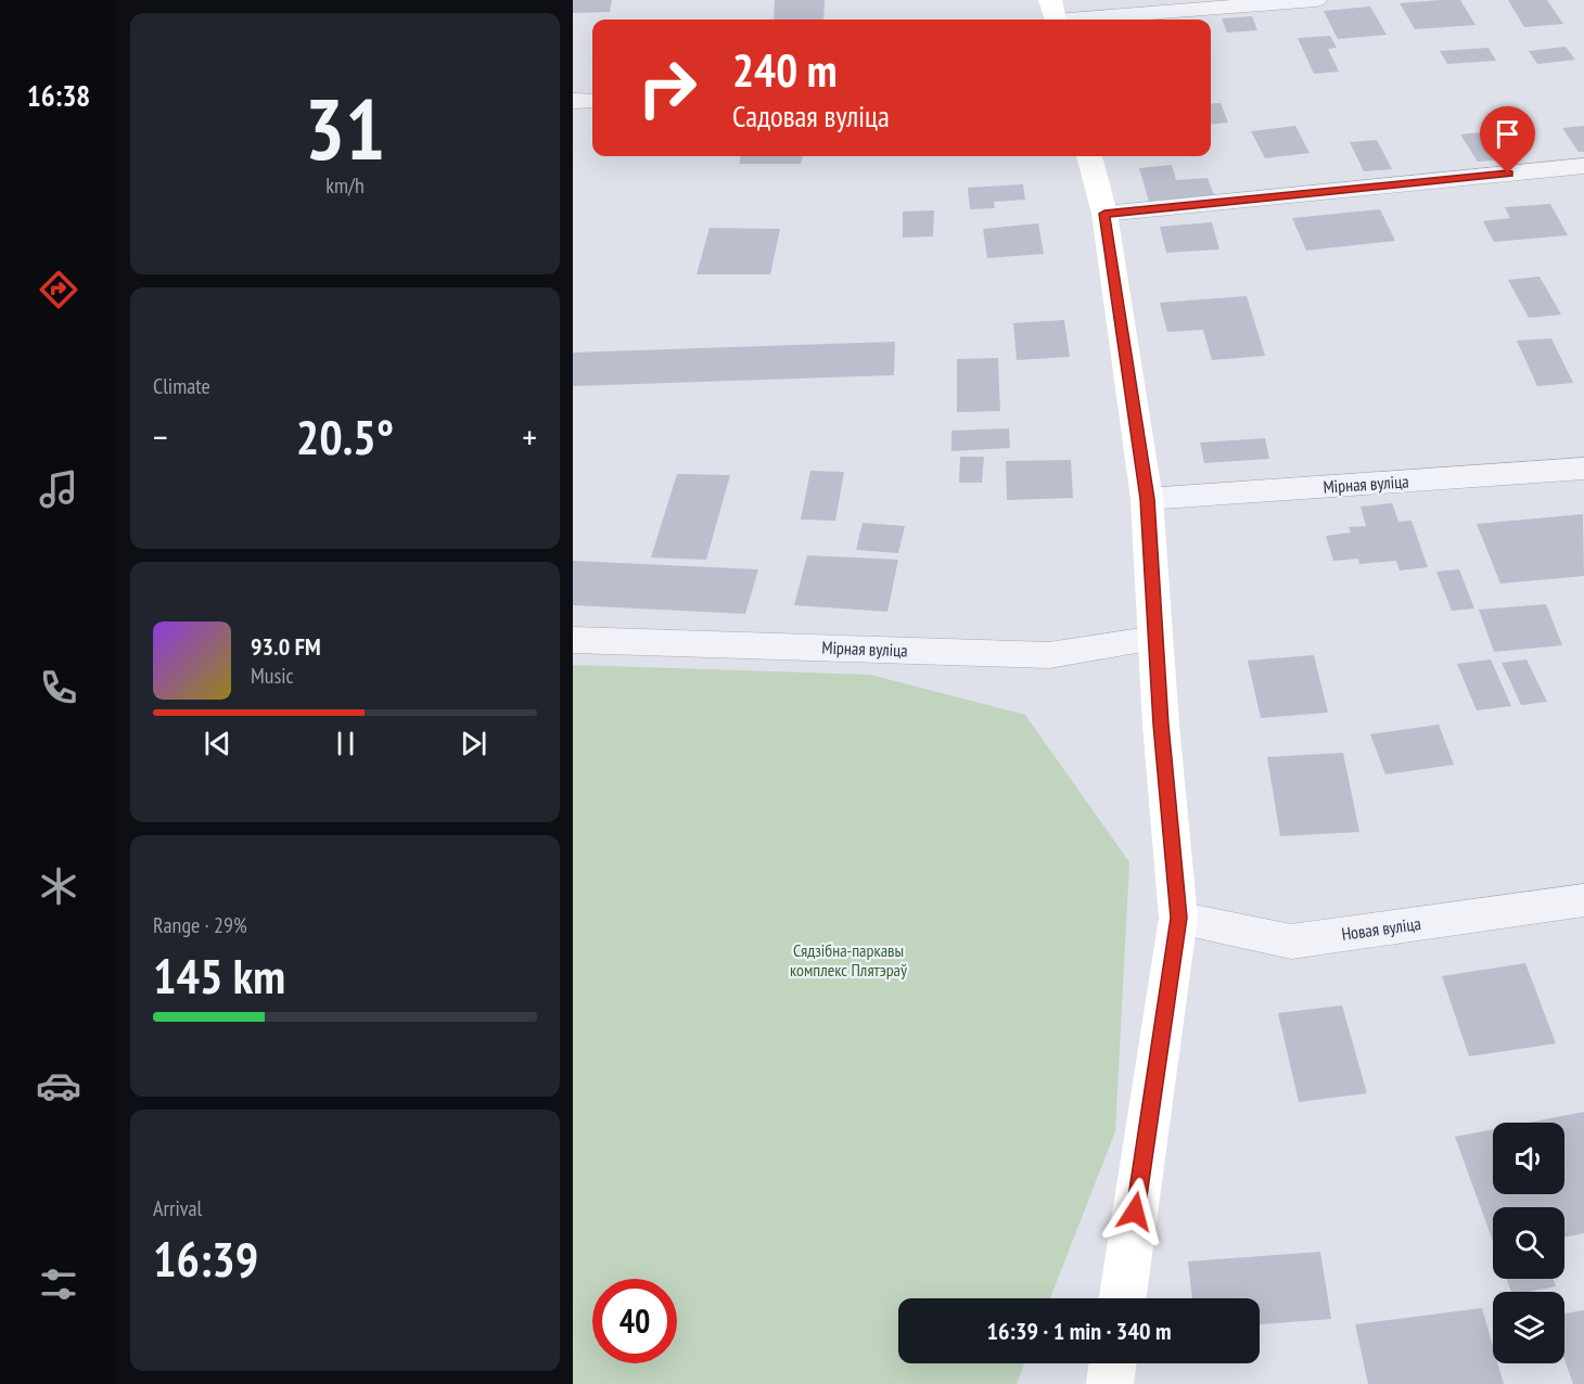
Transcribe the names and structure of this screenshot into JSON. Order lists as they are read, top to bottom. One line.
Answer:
{"streets":{"street":["Мірная вуліца","Новая вуліца"]},"parks":["Сядзібна-паркавы комплекс Плятэраў"],"page":{"tabs":"16:38","tile":[["31","km/h"],"Climate",["Range · 29%","145 km"],["Arrival","16:39"]],"turn":["240 m","Садовая вуліца"],"heat":["−","20.5°","+"],"song":["93.0 FM","Music"],"limit":"40","trip":"16:39 · 1 min · 340 m"}}
